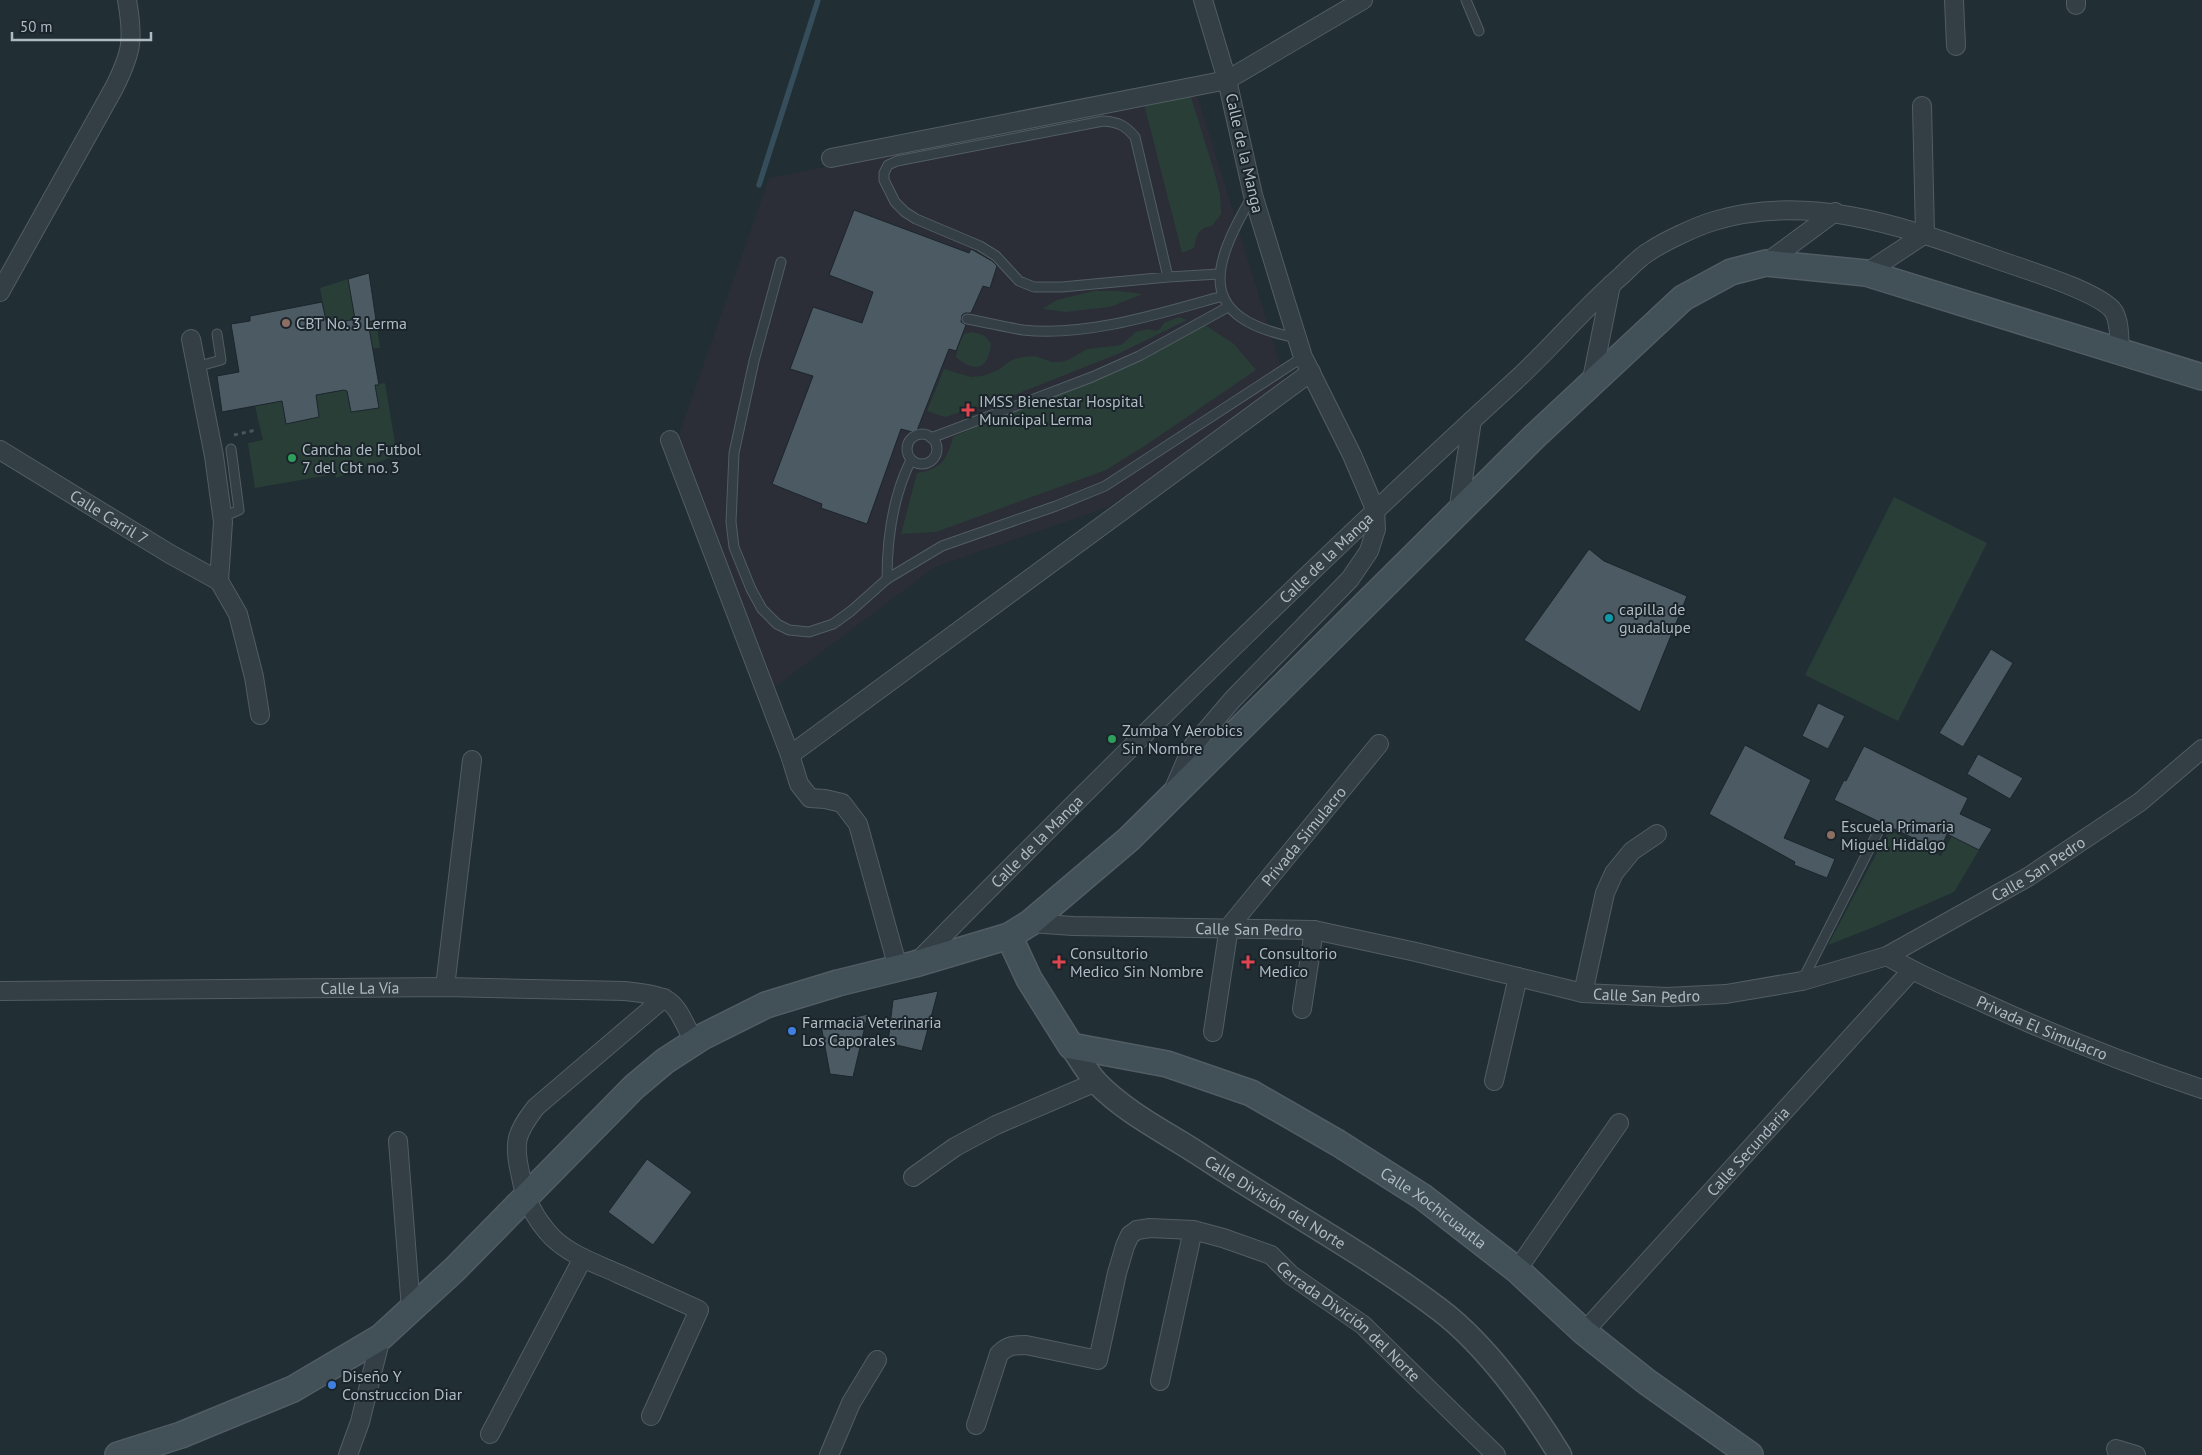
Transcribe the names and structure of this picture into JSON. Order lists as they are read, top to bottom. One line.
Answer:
{"streets":{"main road":["Calle División del Norte","Calle Xochicuautla"],"street":["Calle de la Manga","Calle Carril 7","Privada Simulacro","Calle San Pedro","Calle La Vía","Privada El Simulacro","Calle Secundaria","Cerrada Divición del Norte"]},"crossings":[["Privada Simulacro","Calle San Pedro"],["Calle San Pedro","Privada El Simulacro"],["Privada El Simulacro","Calle Secundaria"],["Calle Secundaria","Calle Xochicuautla"],["Calle División del Norte","Calle Xochicuautla"]],"places":{"other":["CBT No. 3 Lerma","Cancha de Futbol 7 del Cbt no. 3","capilla de guadalupe","Zumba Y Aerobics Sin Nombre","Escuela Primaria Miguel Hidalgo","Farmacia Veterinaria Los Caporales","Diseño Y Construccion Diar"],"health":["IMSS Bienestar Hospital Municipal Lerma","Consultorio Medico Sin Nombre","Consultorio Medico"]},"scale_bar":"50 m"}
